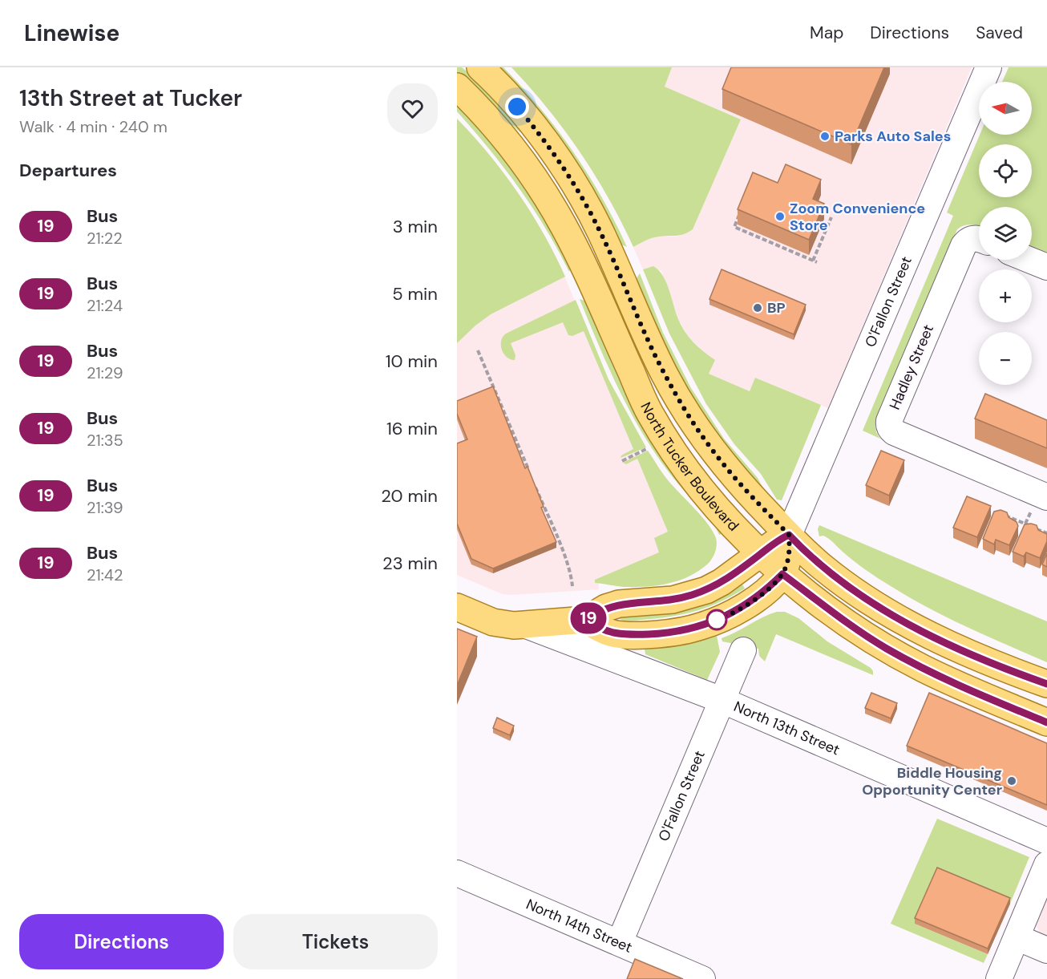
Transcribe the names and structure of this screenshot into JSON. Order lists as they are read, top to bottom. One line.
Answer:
{"streets":{"main road":["North Tucker Boulevard","North 13th Street"],"street":["O'Fallon Street","Hadley Street","North 14th Street"]},"crossings":[["O'Fallon Street","North Tucker Boulevard"],["O'Fallon Street","North 13th Street"],["O'Fallon Street","North 14th Street"],["North Tucker Boulevard","North 13th Street"]],"places":["Parks Auto Sales","Zoom Convenience Store","BP","Biddle Housing Opportunity Center"],"lines":["bus line 19"],"north":"left","page":{"header":"Linewise","nav":["Map","Directions","Saved"],"heading":[["13th Street at Tucker","Walk · 4 min · 240 m"],"Departures"],"on_map":"19","map_buttons":["+","−"],"list":[{"mark":"19","name":"Bus","note":"21:22","value":"3 min"},{"mark":"19","name":"Bus","note":"21:24","value":"5 min"},{"mark":"19","name":"Bus","note":"21:29","value":"10 min"},{"mark":"19","name":"Bus","note":"21:35","value":"16 min"},{"mark":"19","name":"Bus","note":"21:39","value":"20 min"},{"mark":"19","name":"Bus","note":"21:42","value":"23 min"}],"buttons":["Directions","Tickets"]}}
